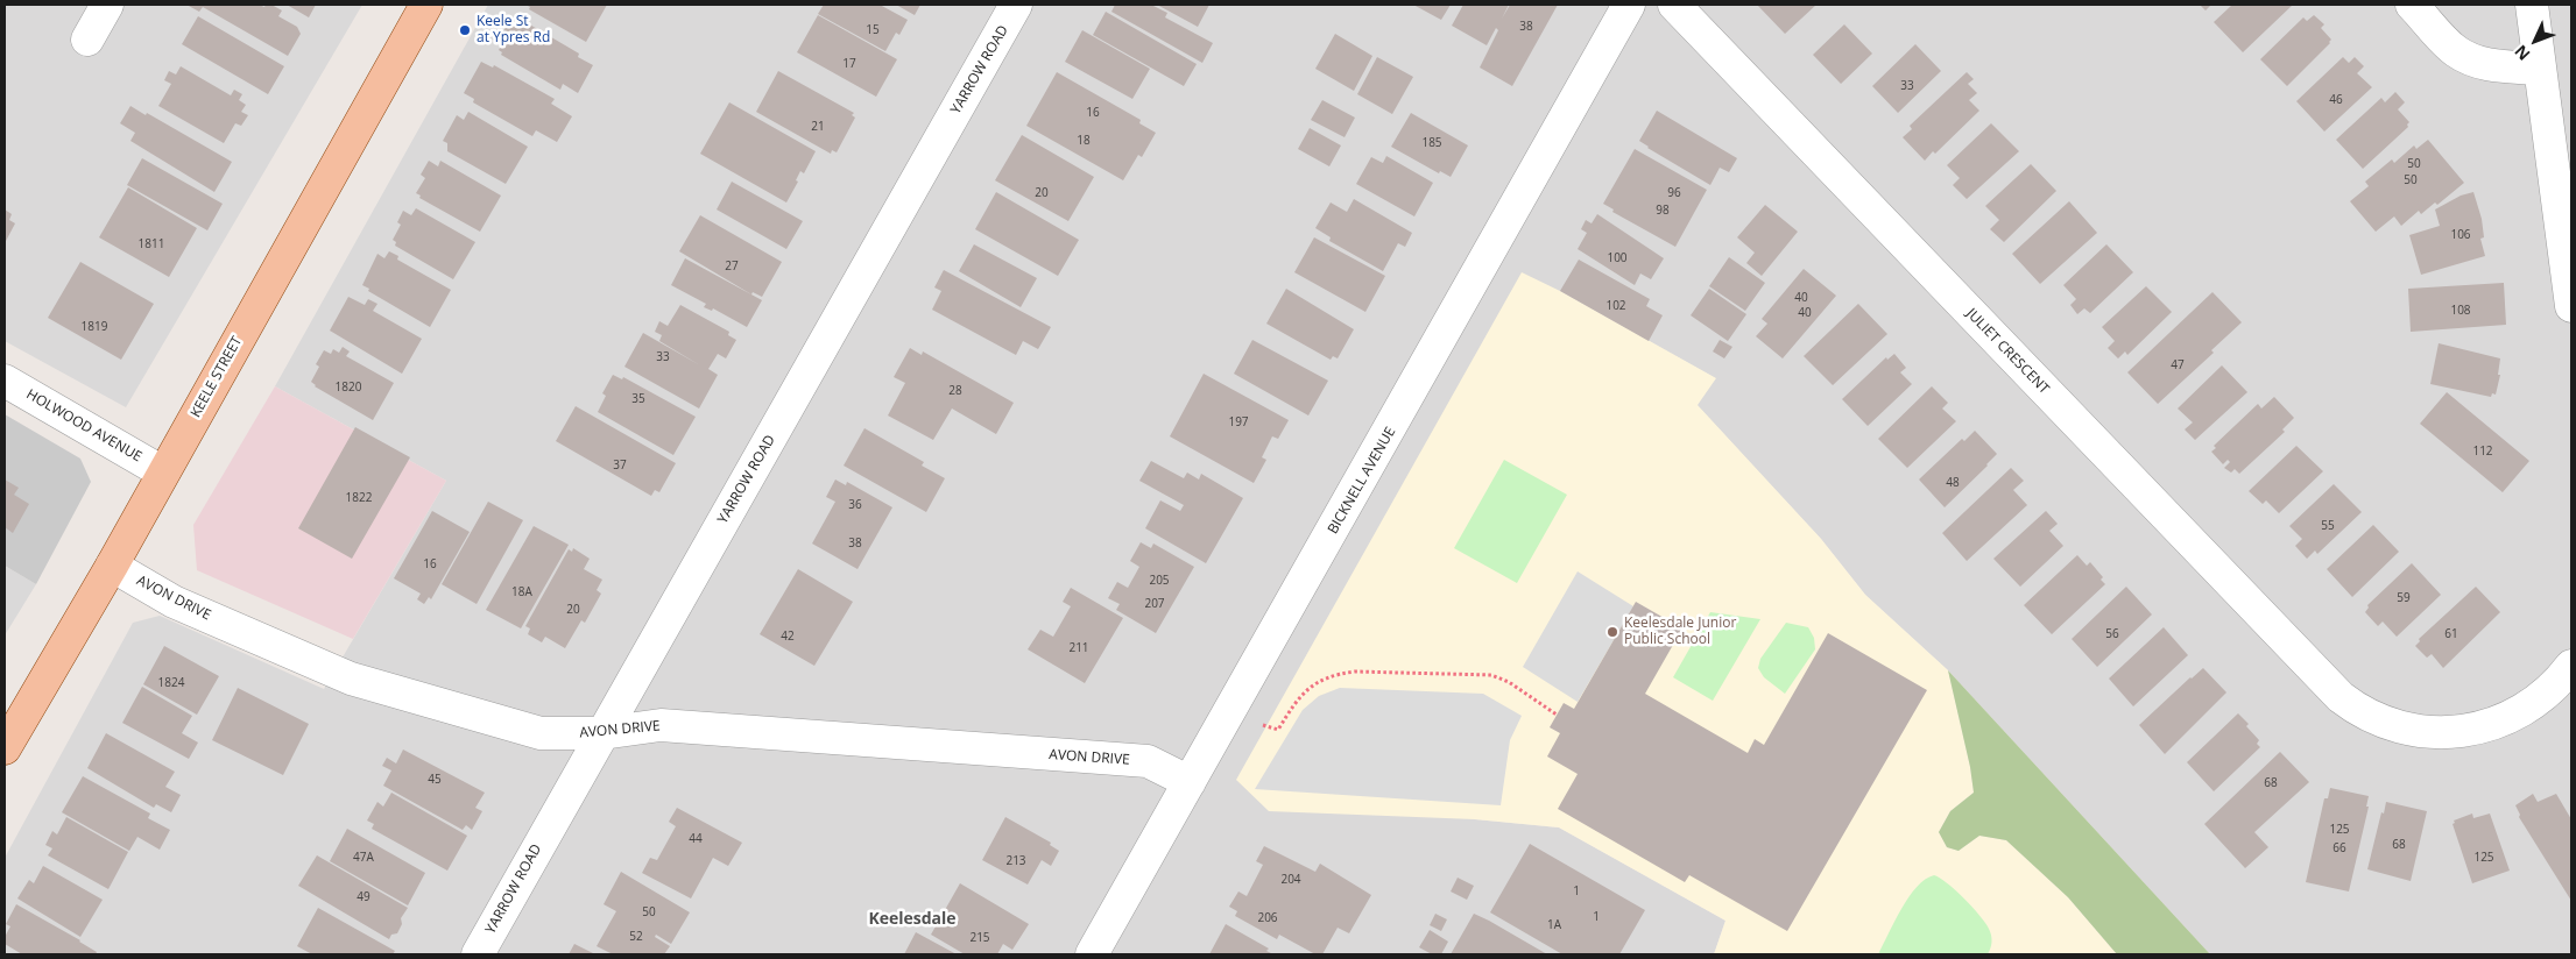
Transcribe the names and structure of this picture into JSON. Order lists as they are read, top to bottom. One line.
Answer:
{"streets":{"main road":["KEELE STREET"],"street":["YARROW ROAD","JULIET CRESCENT","HOLWOOD AVENUE","BICKNELL AVENUE","AVON DRIVE"]},"crossings":[["YARROW ROAD","AVON DRIVE"],["KEELE STREET","HOLWOOD AVENUE"],["KEELE STREET","AVON DRIVE"],["BICKNELL AVENUE","AVON DRIVE"]],"districts":["Keelesdale"],"places":["Keele St at Ypres Rd","Keelesdale Junior Public School"],"house_numbers":["38","15","17","33","46","16","21","18","185","50","50","20","96","98","106","1811","100","27","40","102","108","40","1819","33","47","1820","28","35","197","112","37","48","1822","36","55","38","16","205","18A","59","207","20","56","61","42","211","1824","45","68","125","44","68","66","47A","125","213","204","1","49","50","1","206","1A","52","215"],"north":"bottom left"}
